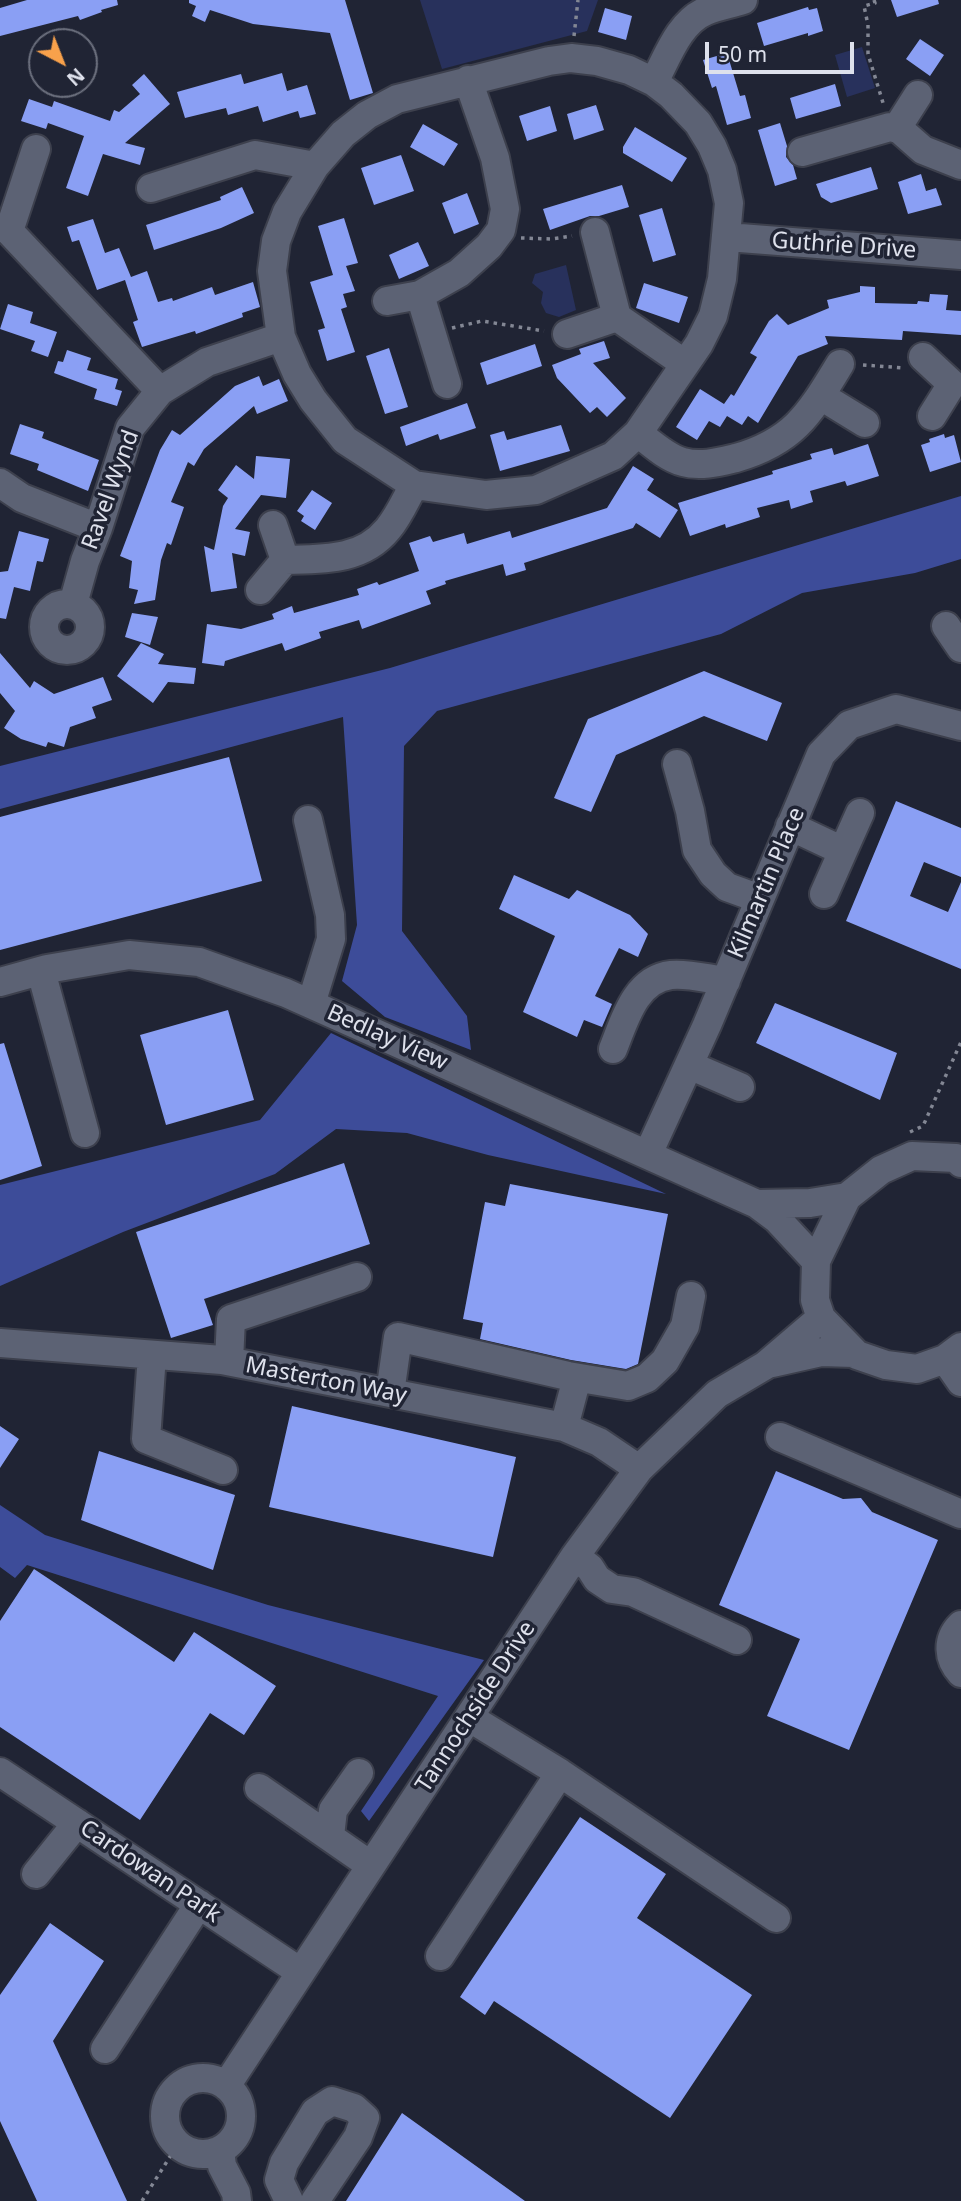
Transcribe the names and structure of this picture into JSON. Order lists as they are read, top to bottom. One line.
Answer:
{"streets":{"street":["Guthrie Drive","Ravel Wynd","Kilmartin Place","Bedlay View","Masterton Way","Tannochside Drive","Cardowan Park"]},"crossings":[["Kilmartin Place","Bedlay View"],["Masterton Way","Tannochside Drive"],["Tannochside Drive","Cardowan Park"]],"scale_bar":"50 m","north":"bottom right"}
